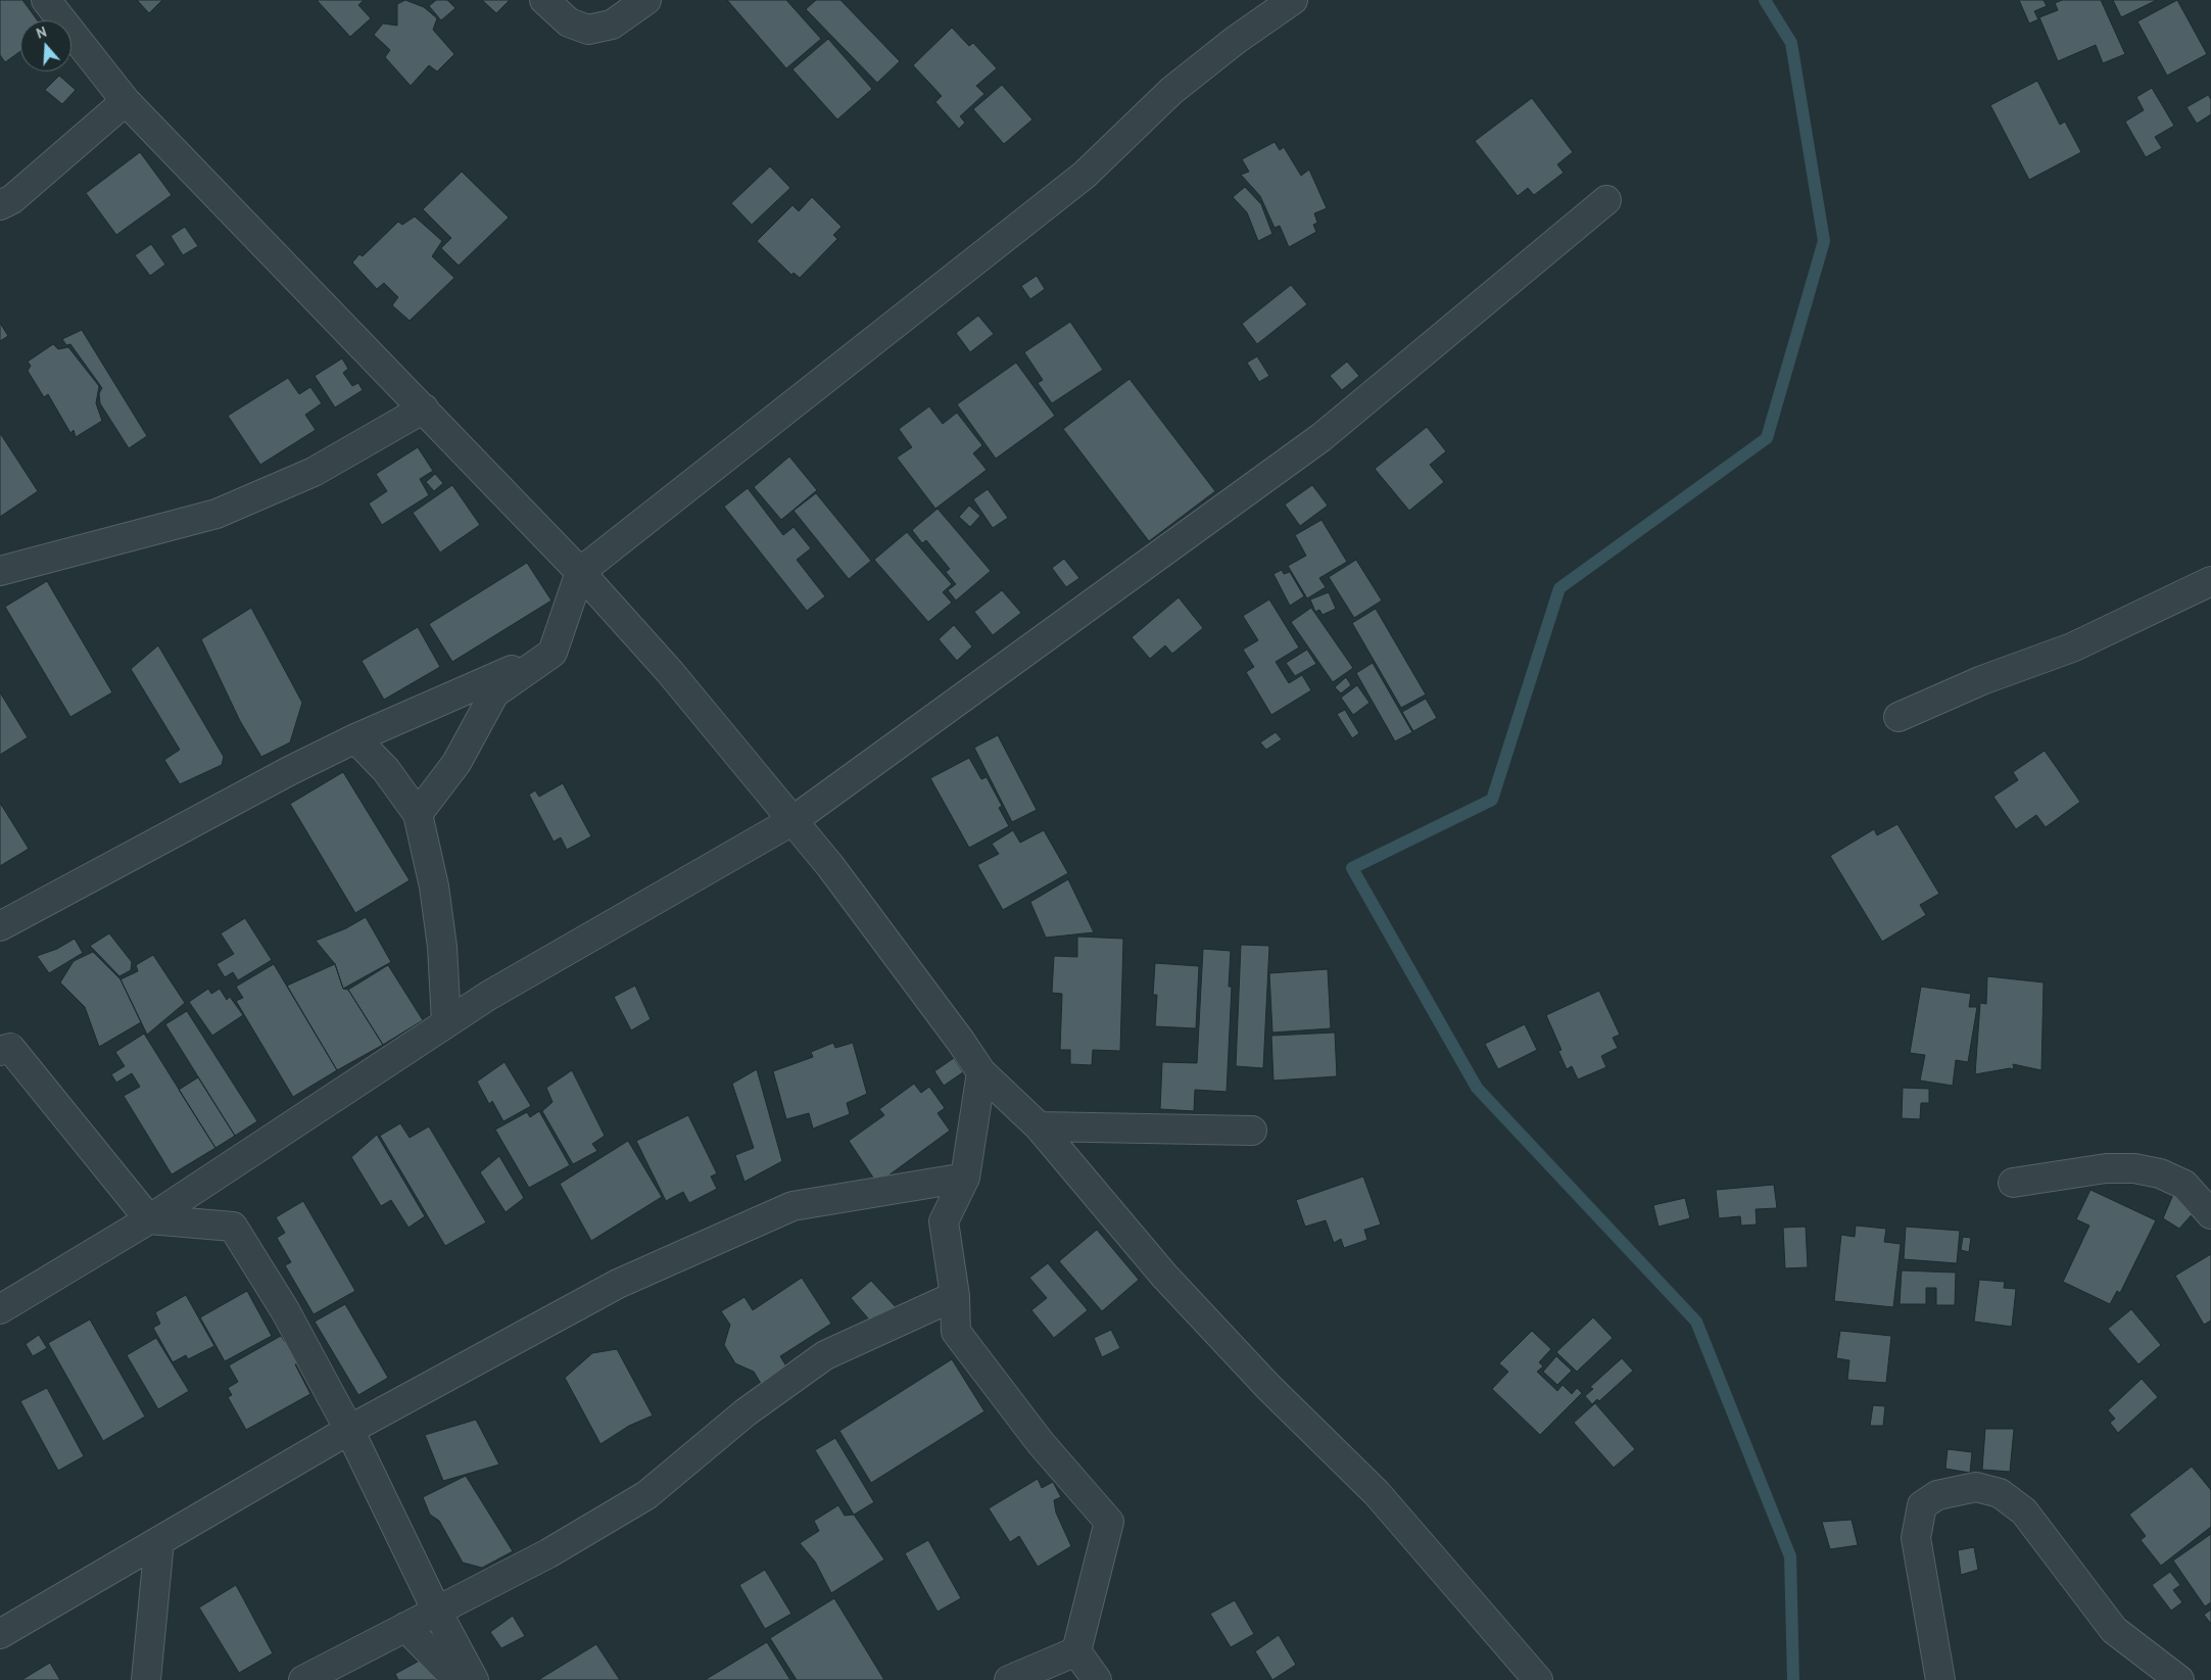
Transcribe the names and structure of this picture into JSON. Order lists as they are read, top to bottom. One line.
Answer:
{"north":"top"}
